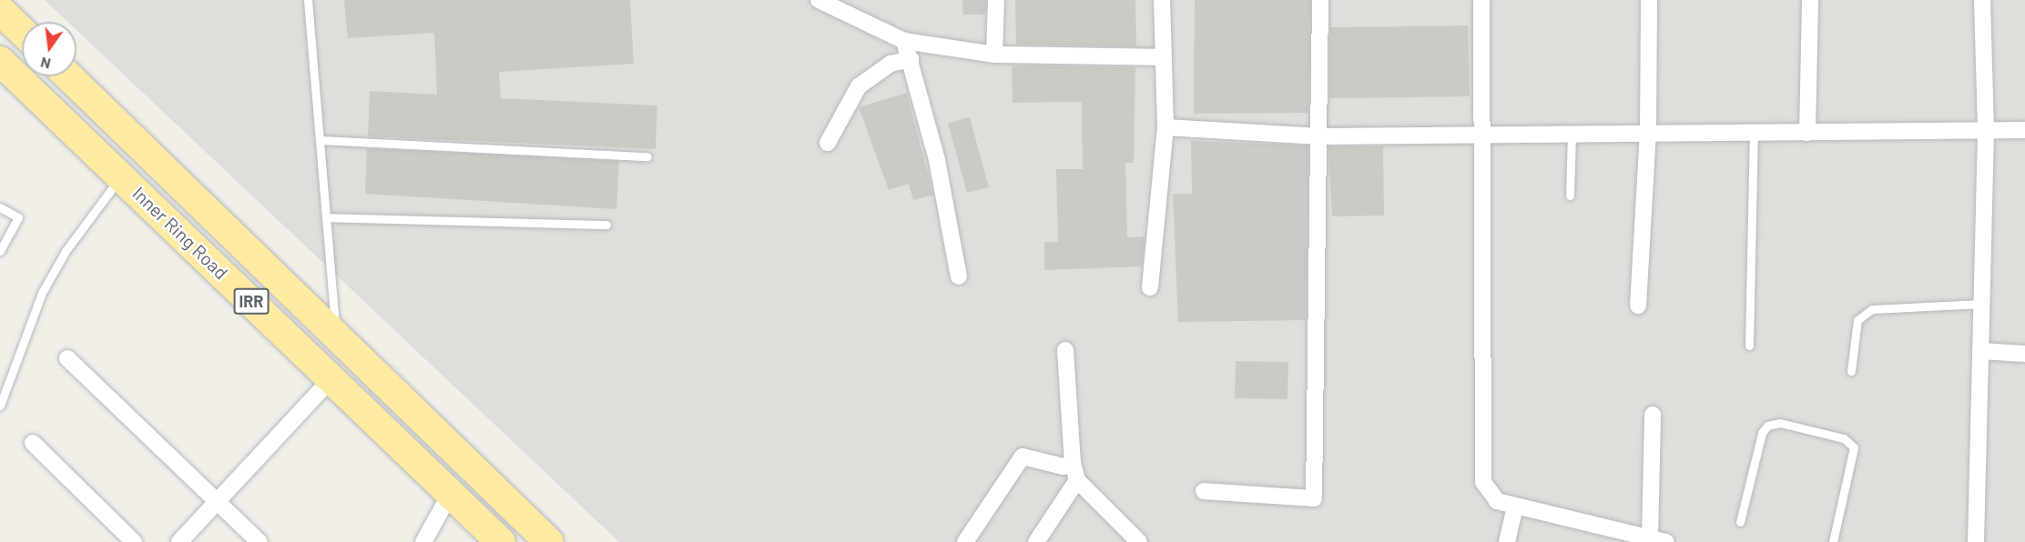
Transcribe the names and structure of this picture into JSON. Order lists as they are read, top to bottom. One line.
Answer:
{"streets":{"highway":["Inner Ring Road","IRR"]},"north":"bottom"}
